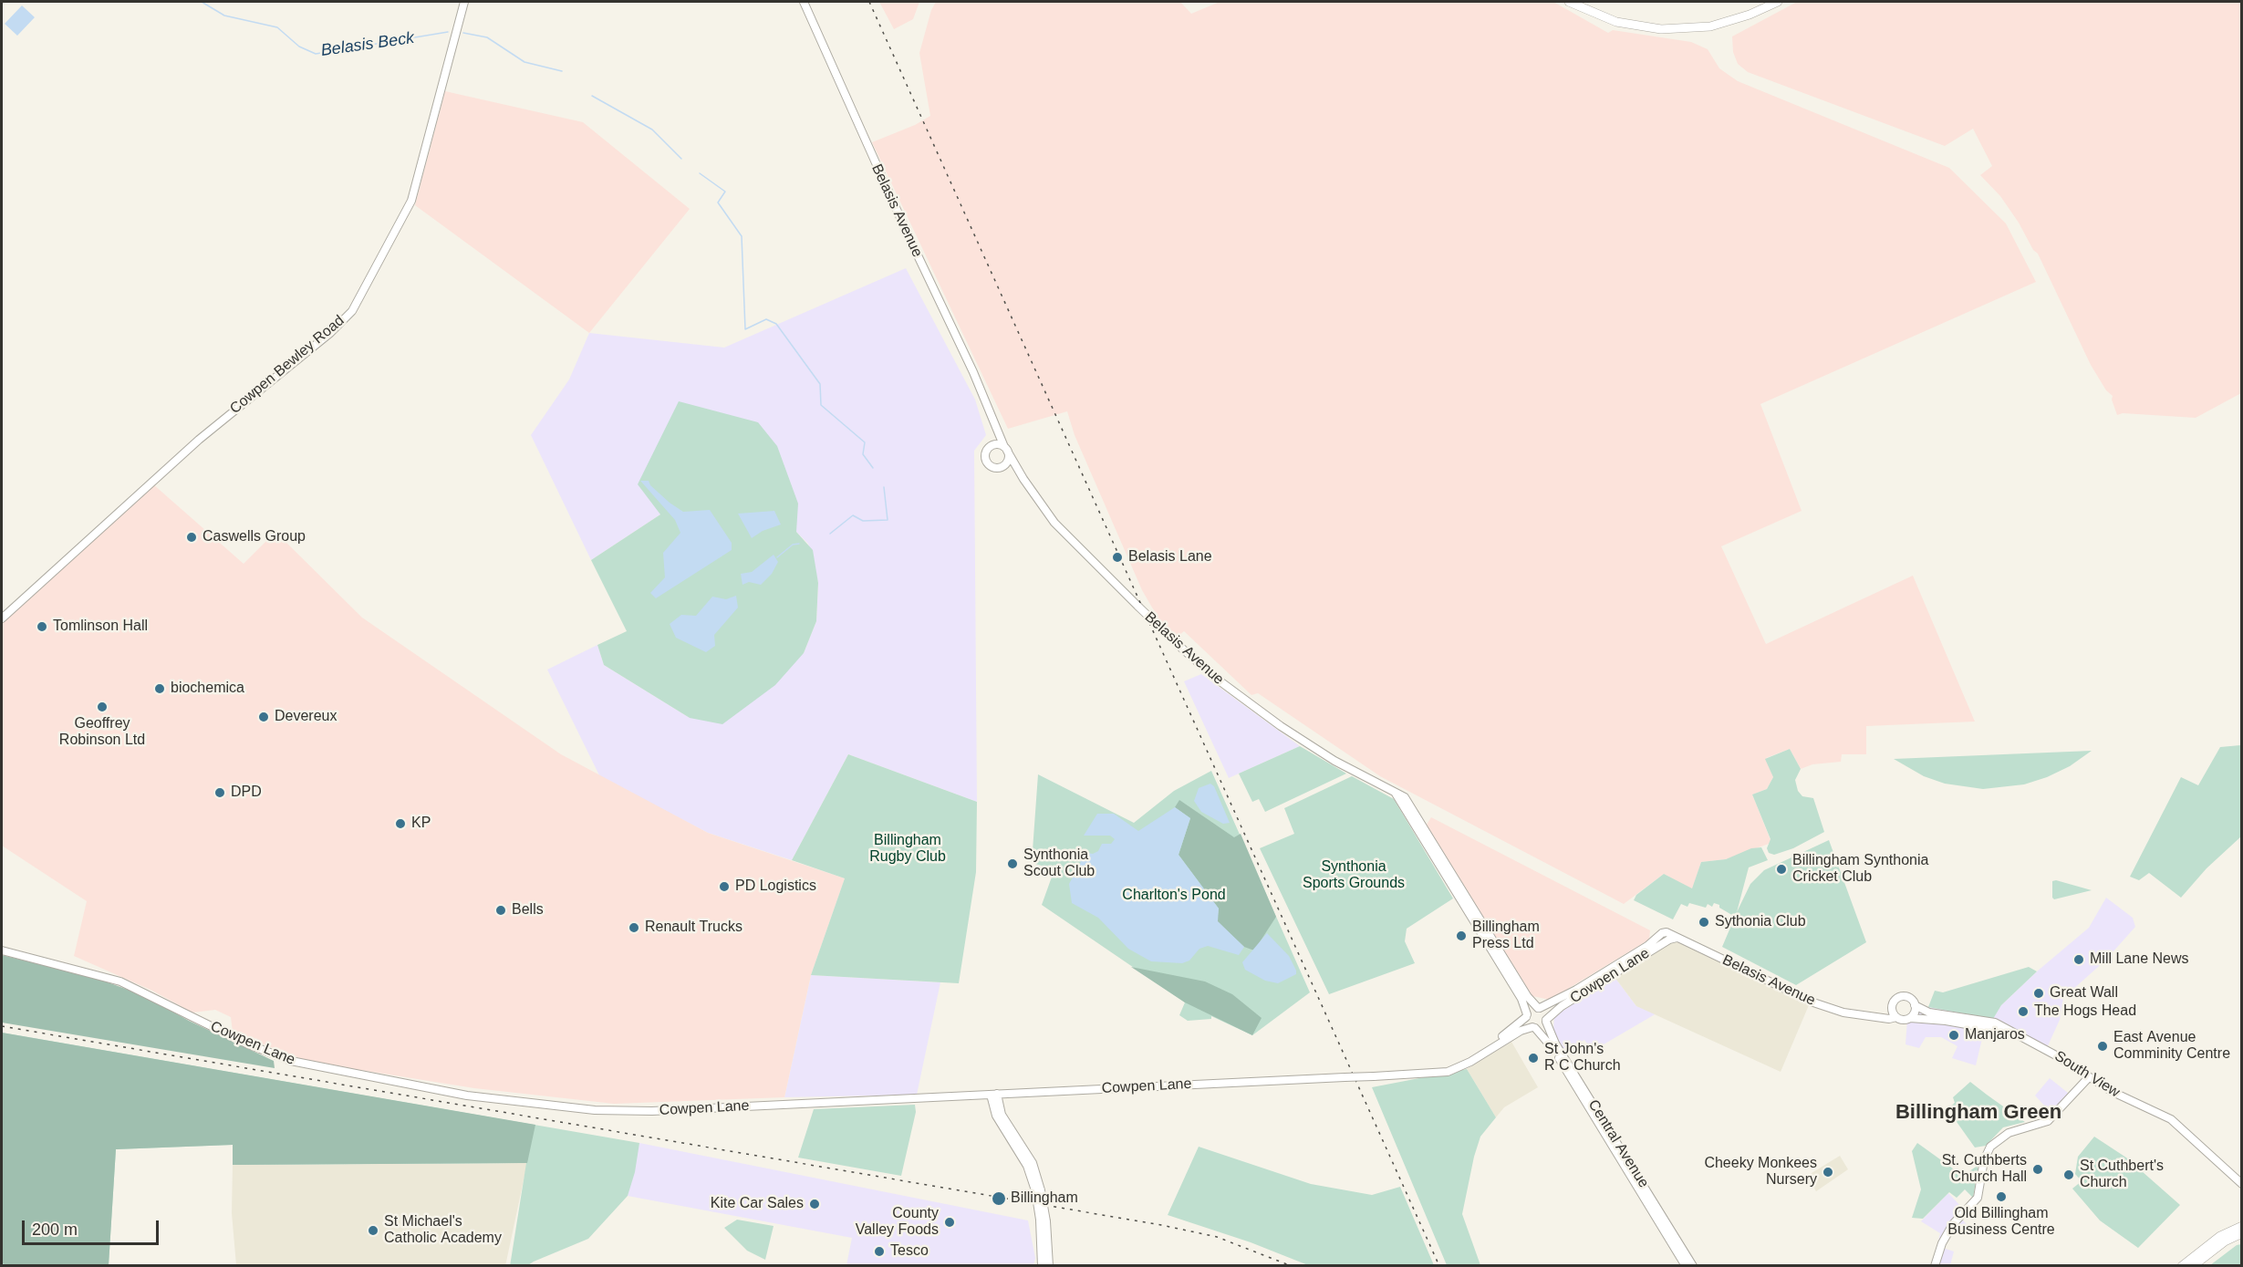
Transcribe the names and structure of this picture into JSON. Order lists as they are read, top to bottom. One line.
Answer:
{"streets":{"street":["Belasis Avenue","Cowpen Bewley Road","Cowpen Lane","South View","Central Avenue"]},"crossings":[["Belasis Avenue","Cowpen Lane"],["Belasis Avenue","South View"],["Belasis Avenue","Central Avenue"],["Cowpen Lane","Central Avenue"]],"districts":["Billingham Green"],"water":["Belasis Beck"],"parks":["Billingham Rugby Club","Synthonia Sports Grounds","Charlton's Pond"],"places":["Caswells Group","Belasis Lane","Tomlinson Hall","biochemica","Geoffrey Robinson Ltd","Devereux","DPD","KP","Synthonia Scout Club","Billingham Synthonia Cricket Club","PD Logistics","Bells","Sythonia Club","Renault Trucks","Billingham Press Ltd","Mill Lane News","Great Wall","The Hogs Head","Manjaros","East Avenue Comminity Centre","St John's R C Church","St. Cuthberts Church Hall","Cheeky Monkees Nursery","St Cuthbert's Church","Old Billingham Business Centre","Billingham","Kite Car Sales","County Valley Foods","St Michael's Catholic Academy","Tesco"],"scale_bar":"200 m"}
